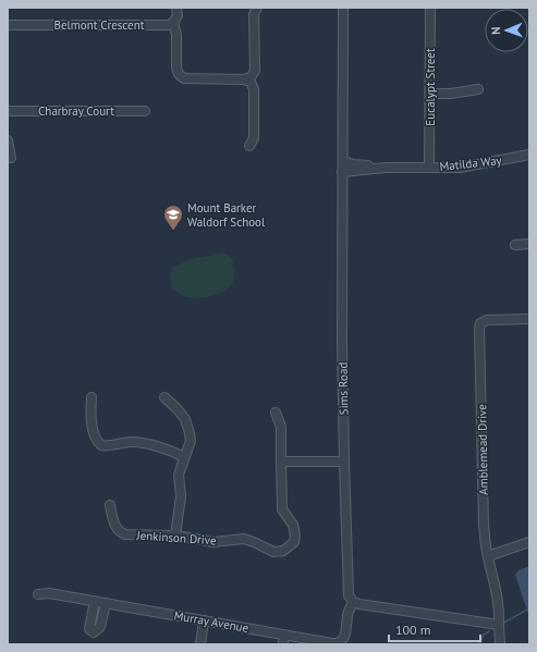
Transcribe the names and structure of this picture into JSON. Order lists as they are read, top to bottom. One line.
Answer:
{"streets":{"street":["Belmont Crescent","Eucalypt Street","Charbray Court","Matilda Way","Sims Road","Amblemead Drive","Jenkinson Drive","Murray Avenue"]},"crossings":[["Eucalypt Street","Matilda Way"],["Matilda Way","Sims Road"],["Sims Road","Murray Avenue"]],"places":{"school or university":["Mount Barker Waldorf School"]},"scale_bar":"100 m","north":"left"}
